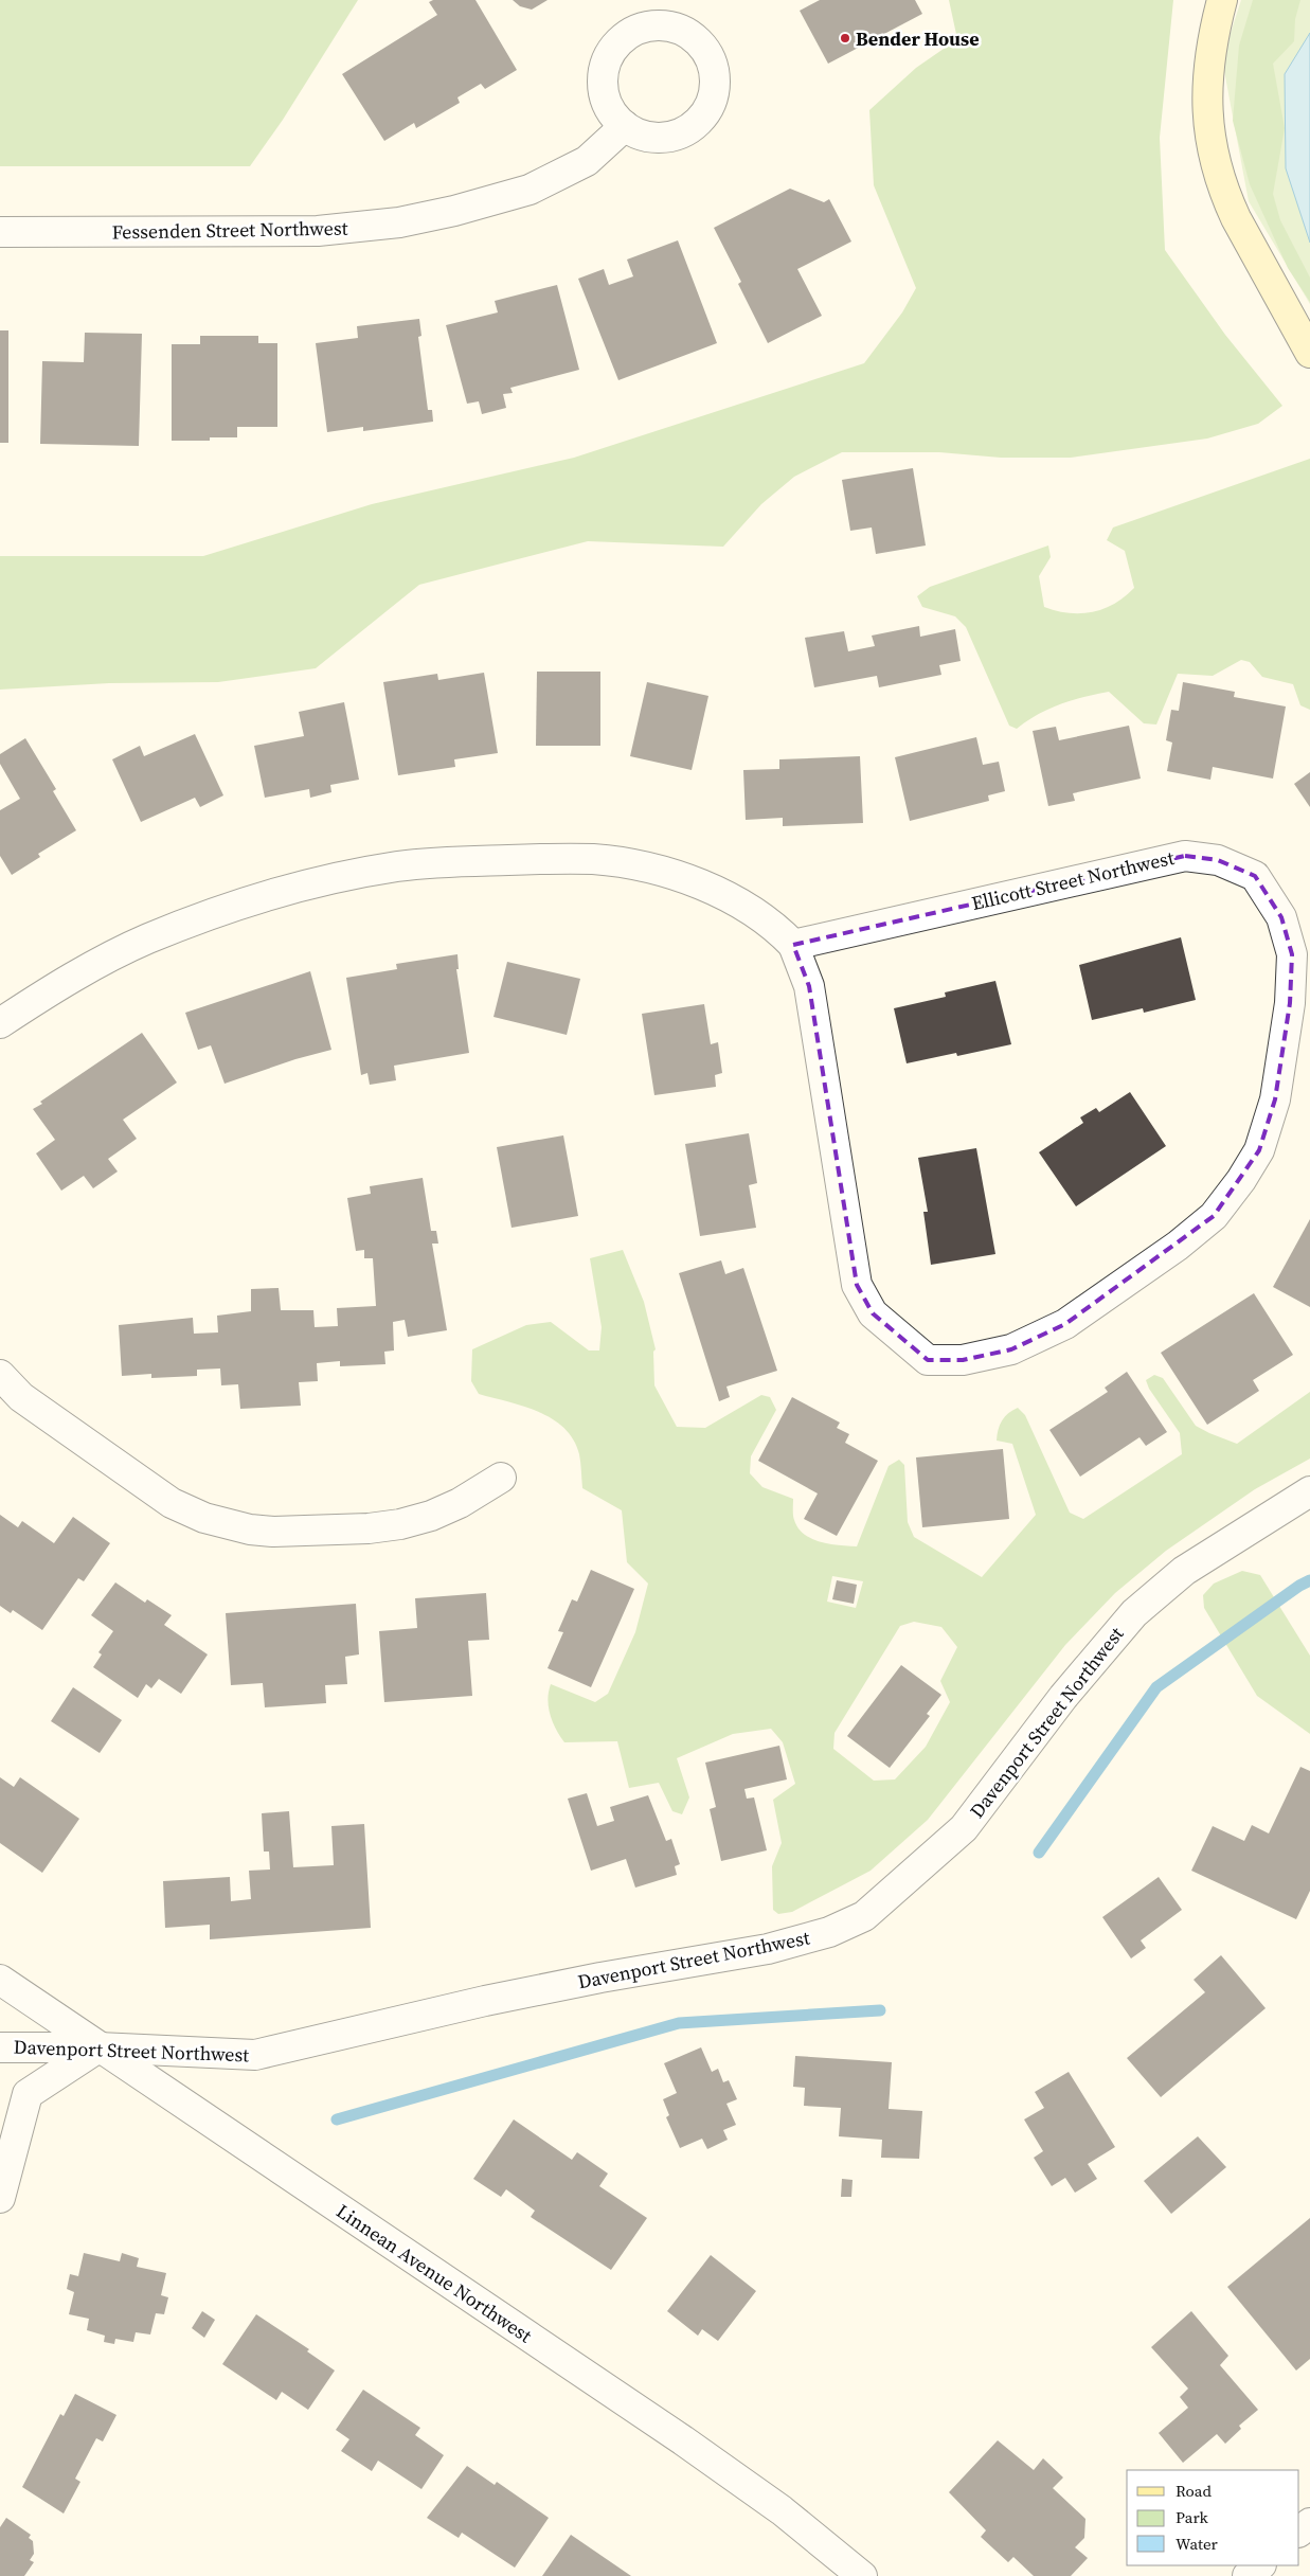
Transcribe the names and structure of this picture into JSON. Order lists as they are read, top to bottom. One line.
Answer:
{"streets":{"street":["Fessenden Street Northwest","Ellicott Street Northwest","Davenport Street Northwest","Linnean Avenue Northwest"]},"crossings":[["Davenport Street Northwest","Linnean Avenue Northwest"]],"places":["Bender House"],"legend":["Road","Park","Water"]}
